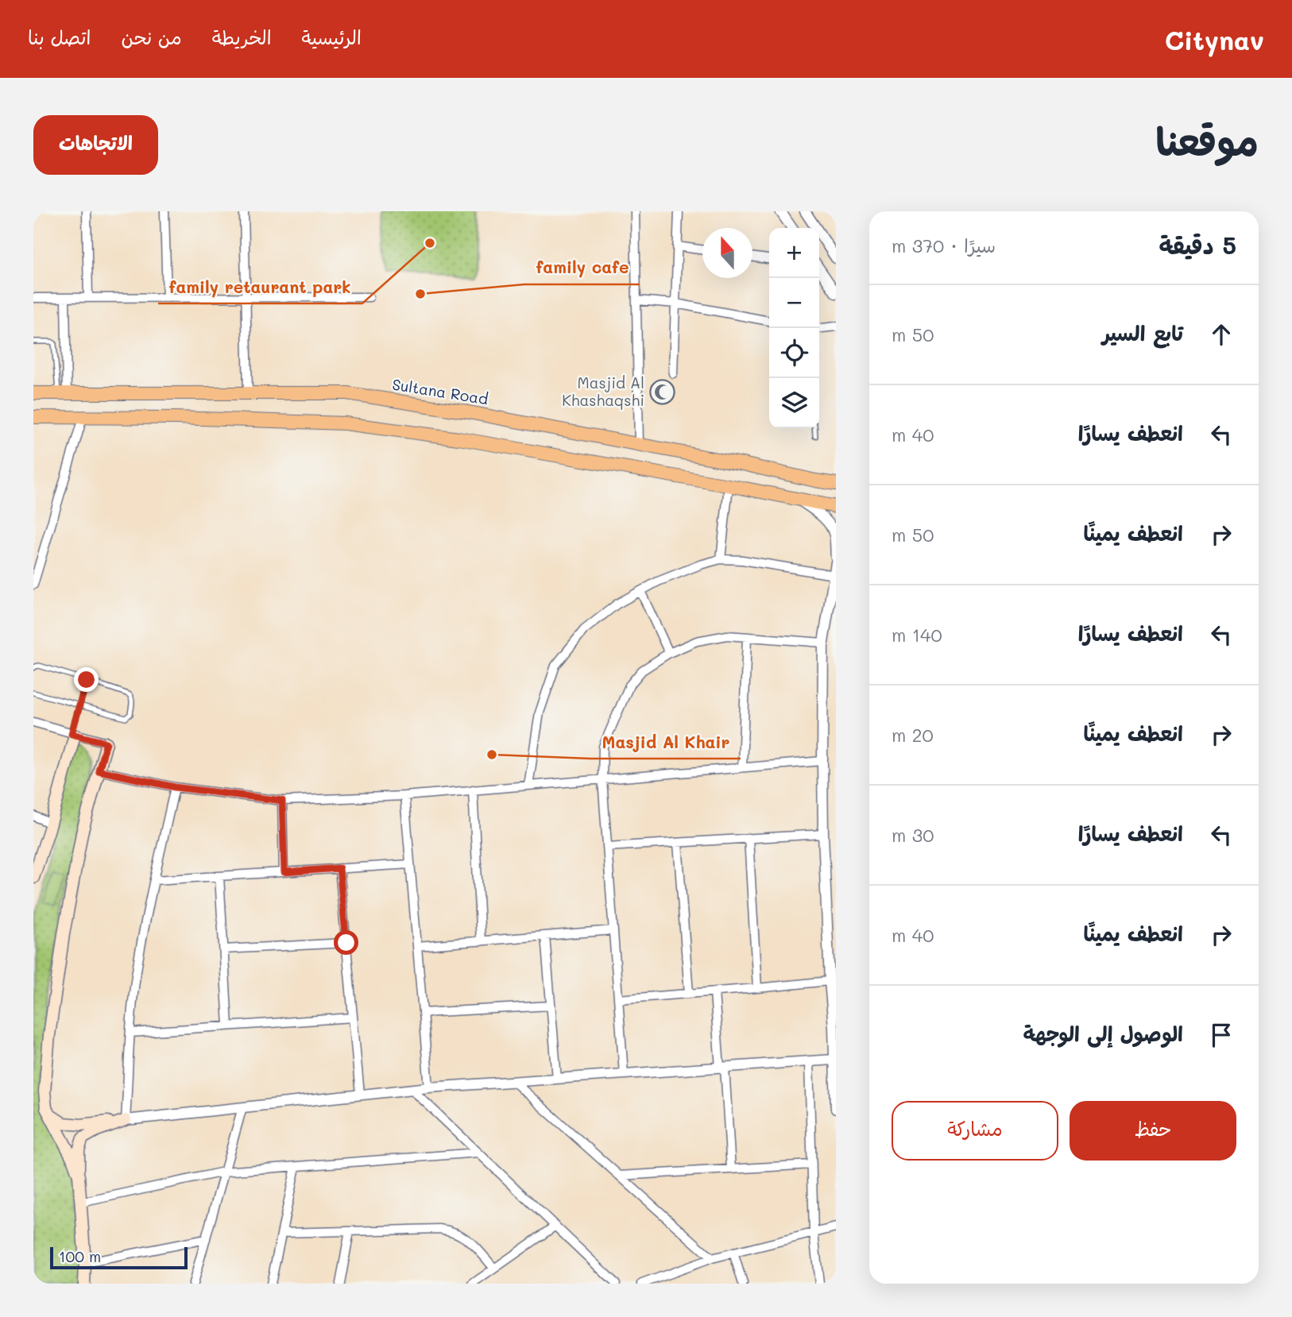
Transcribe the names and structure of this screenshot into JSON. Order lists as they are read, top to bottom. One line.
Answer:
{"streets":{"main road":["Sultana Road"]},"places":{"other":["family retaurant park","family cafe","Masjid Al Khair"],"mosque":["Masjid Al Khashaqshi"]},"scale_bar":"100 m","north":"top","page":{"header":"Citynav","nav":["الرئيسية","الخريطة","من نحن","اتصل بنا"],"title":"موقعنا","buttons":["الاتجاهات",["حفظ","مشاركة"]],"heading":["5 دقيقة","سيرًا · 370 m"],"map_buttons":["+","−"],"list":[["تابع السير","50 m"],["انعطف يسارًا","40 m"],["انعطف يمينًا","50 m"],["انعطف يسارًا","140 m"],["انعطف يمينًا","20 m"],["انعطف يسارًا","30 m"],["انعطف يمينًا","40 m"],"الوصول إلى الوجهة"],"scale":"100 m"}}
